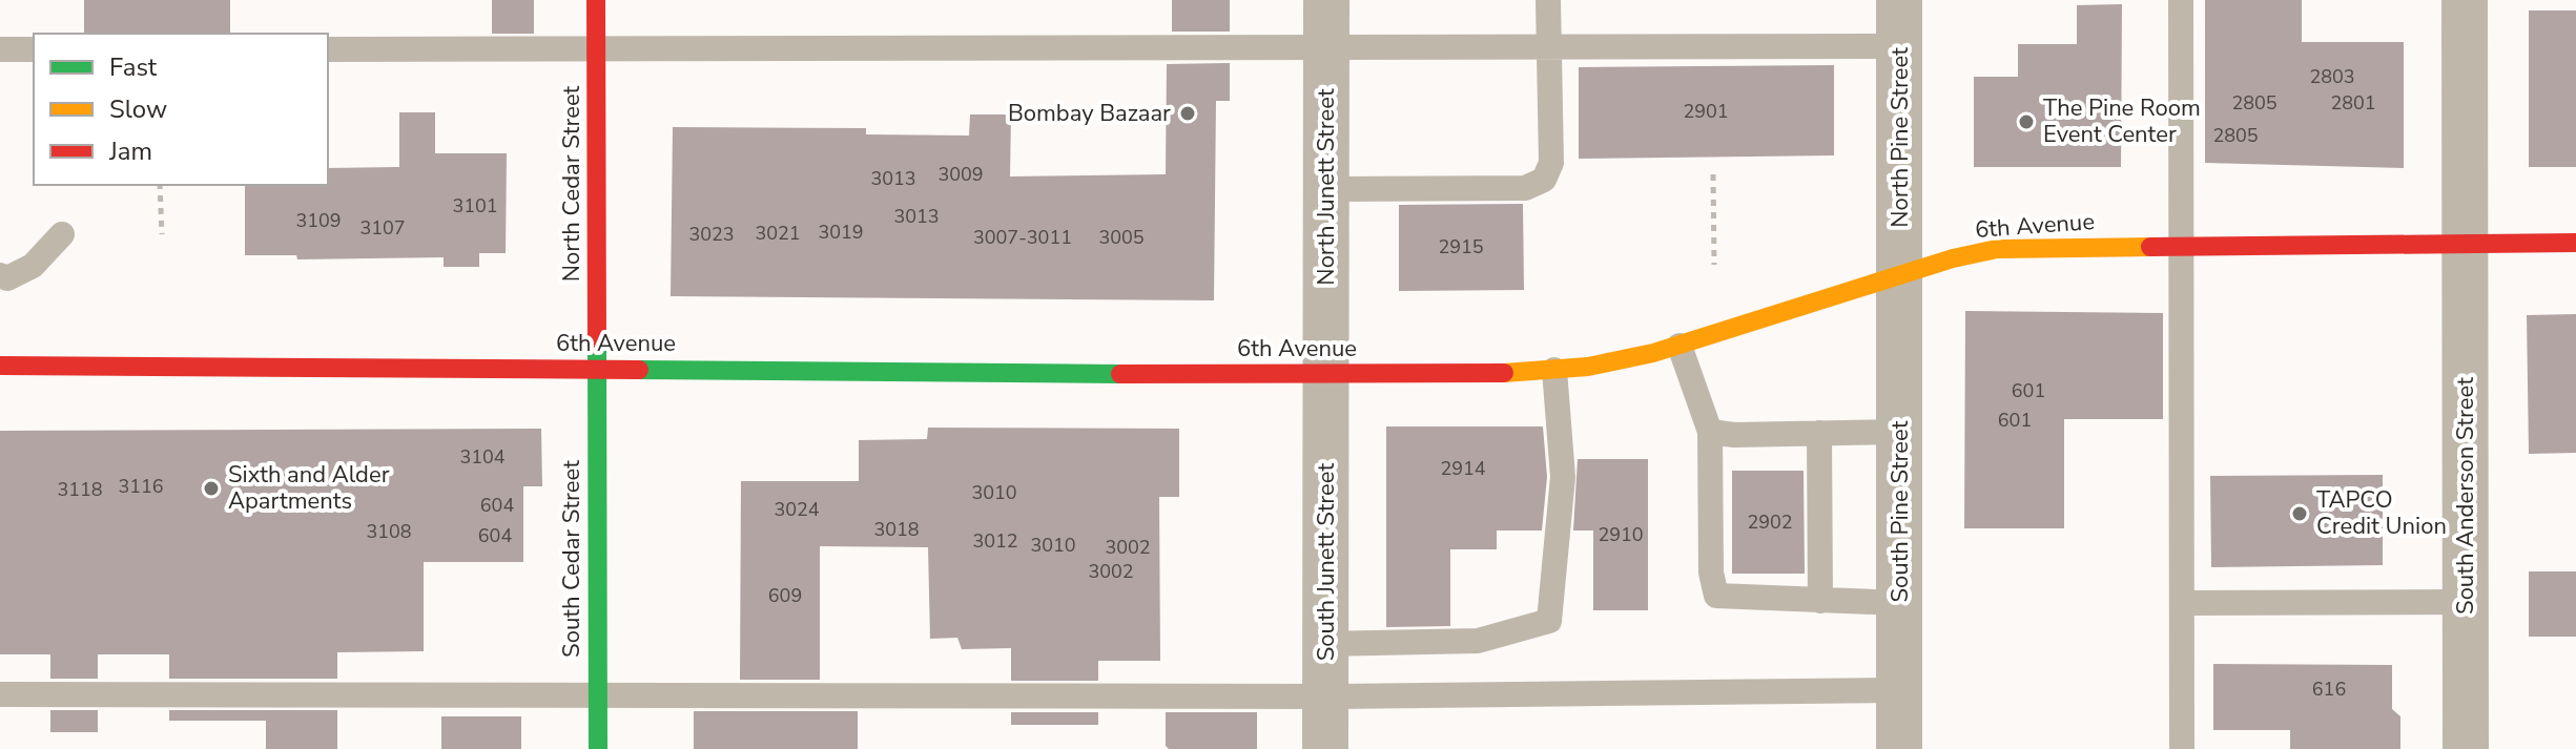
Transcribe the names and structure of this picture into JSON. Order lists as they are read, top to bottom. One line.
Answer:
{"streets":{"main road":["North Cedar Street","6th Avenue","South Cedar Street"],"street":["North Pine Street","North Junett Street","South Anderson Street","South Pine Street","South Junett Street"]},"crossings":[["North Pine Street","6th Avenue"],["North Pine Street","South Pine Street"],["North Cedar Street","6th Avenue"],["North Cedar Street","South Cedar Street"],["North Junett Street","6th Avenue"],["North Junett Street","South Junett Street"],["6th Avenue","South Anderson Street"],["6th Avenue","South Pine Street"],["6th Avenue","South Cedar Street"],["6th Avenue","South Junett Street"]],"places":["Bombay Bazaar","The Pine Room Event Center","Sixth and Alder Apartments","TAPCO Credit Union"],"house_numbers":["2803","2805","2801","2901","2805","3009","3013","3101","3013","3109","3107","3019","3021","3023","3007-3011","3005","2915","601","601","3104","2914","3116","3118","3010","604","3024","2902","3018","3108","2910","604","3012","3010","3002","3002","609","616"],"legend":["Fast","Slow","Jam"]}
